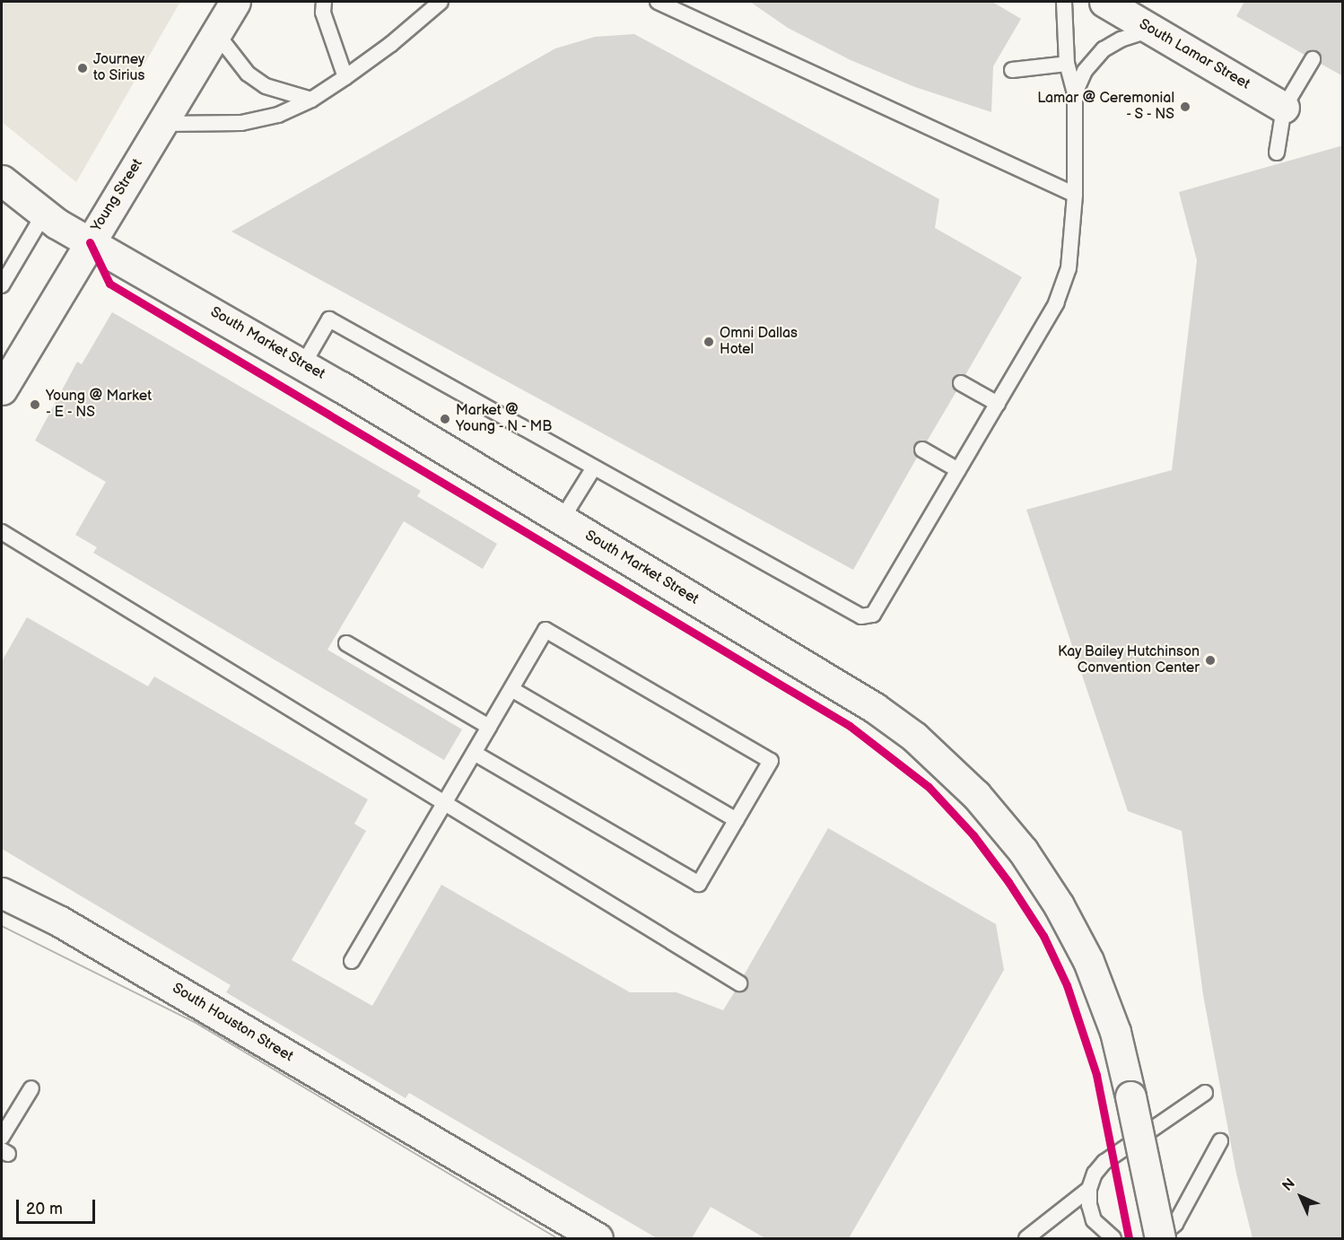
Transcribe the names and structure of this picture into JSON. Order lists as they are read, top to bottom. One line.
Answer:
{"streets":{"main road":["South Lamar Street","Young Street","South Market Street","South Houston Street"]},"crossings":[["Young Street","South Market Street"]],"places":["Journey to Sirius","Lamar @ Ceremonial - S - NS","Omni Dallas Hotel","Young @ Market - E - NS","Market @ Young - N - MB","Kay Bailey Hutchinson Convention Center"],"scale_bar":"20 m","north":"top left"}
